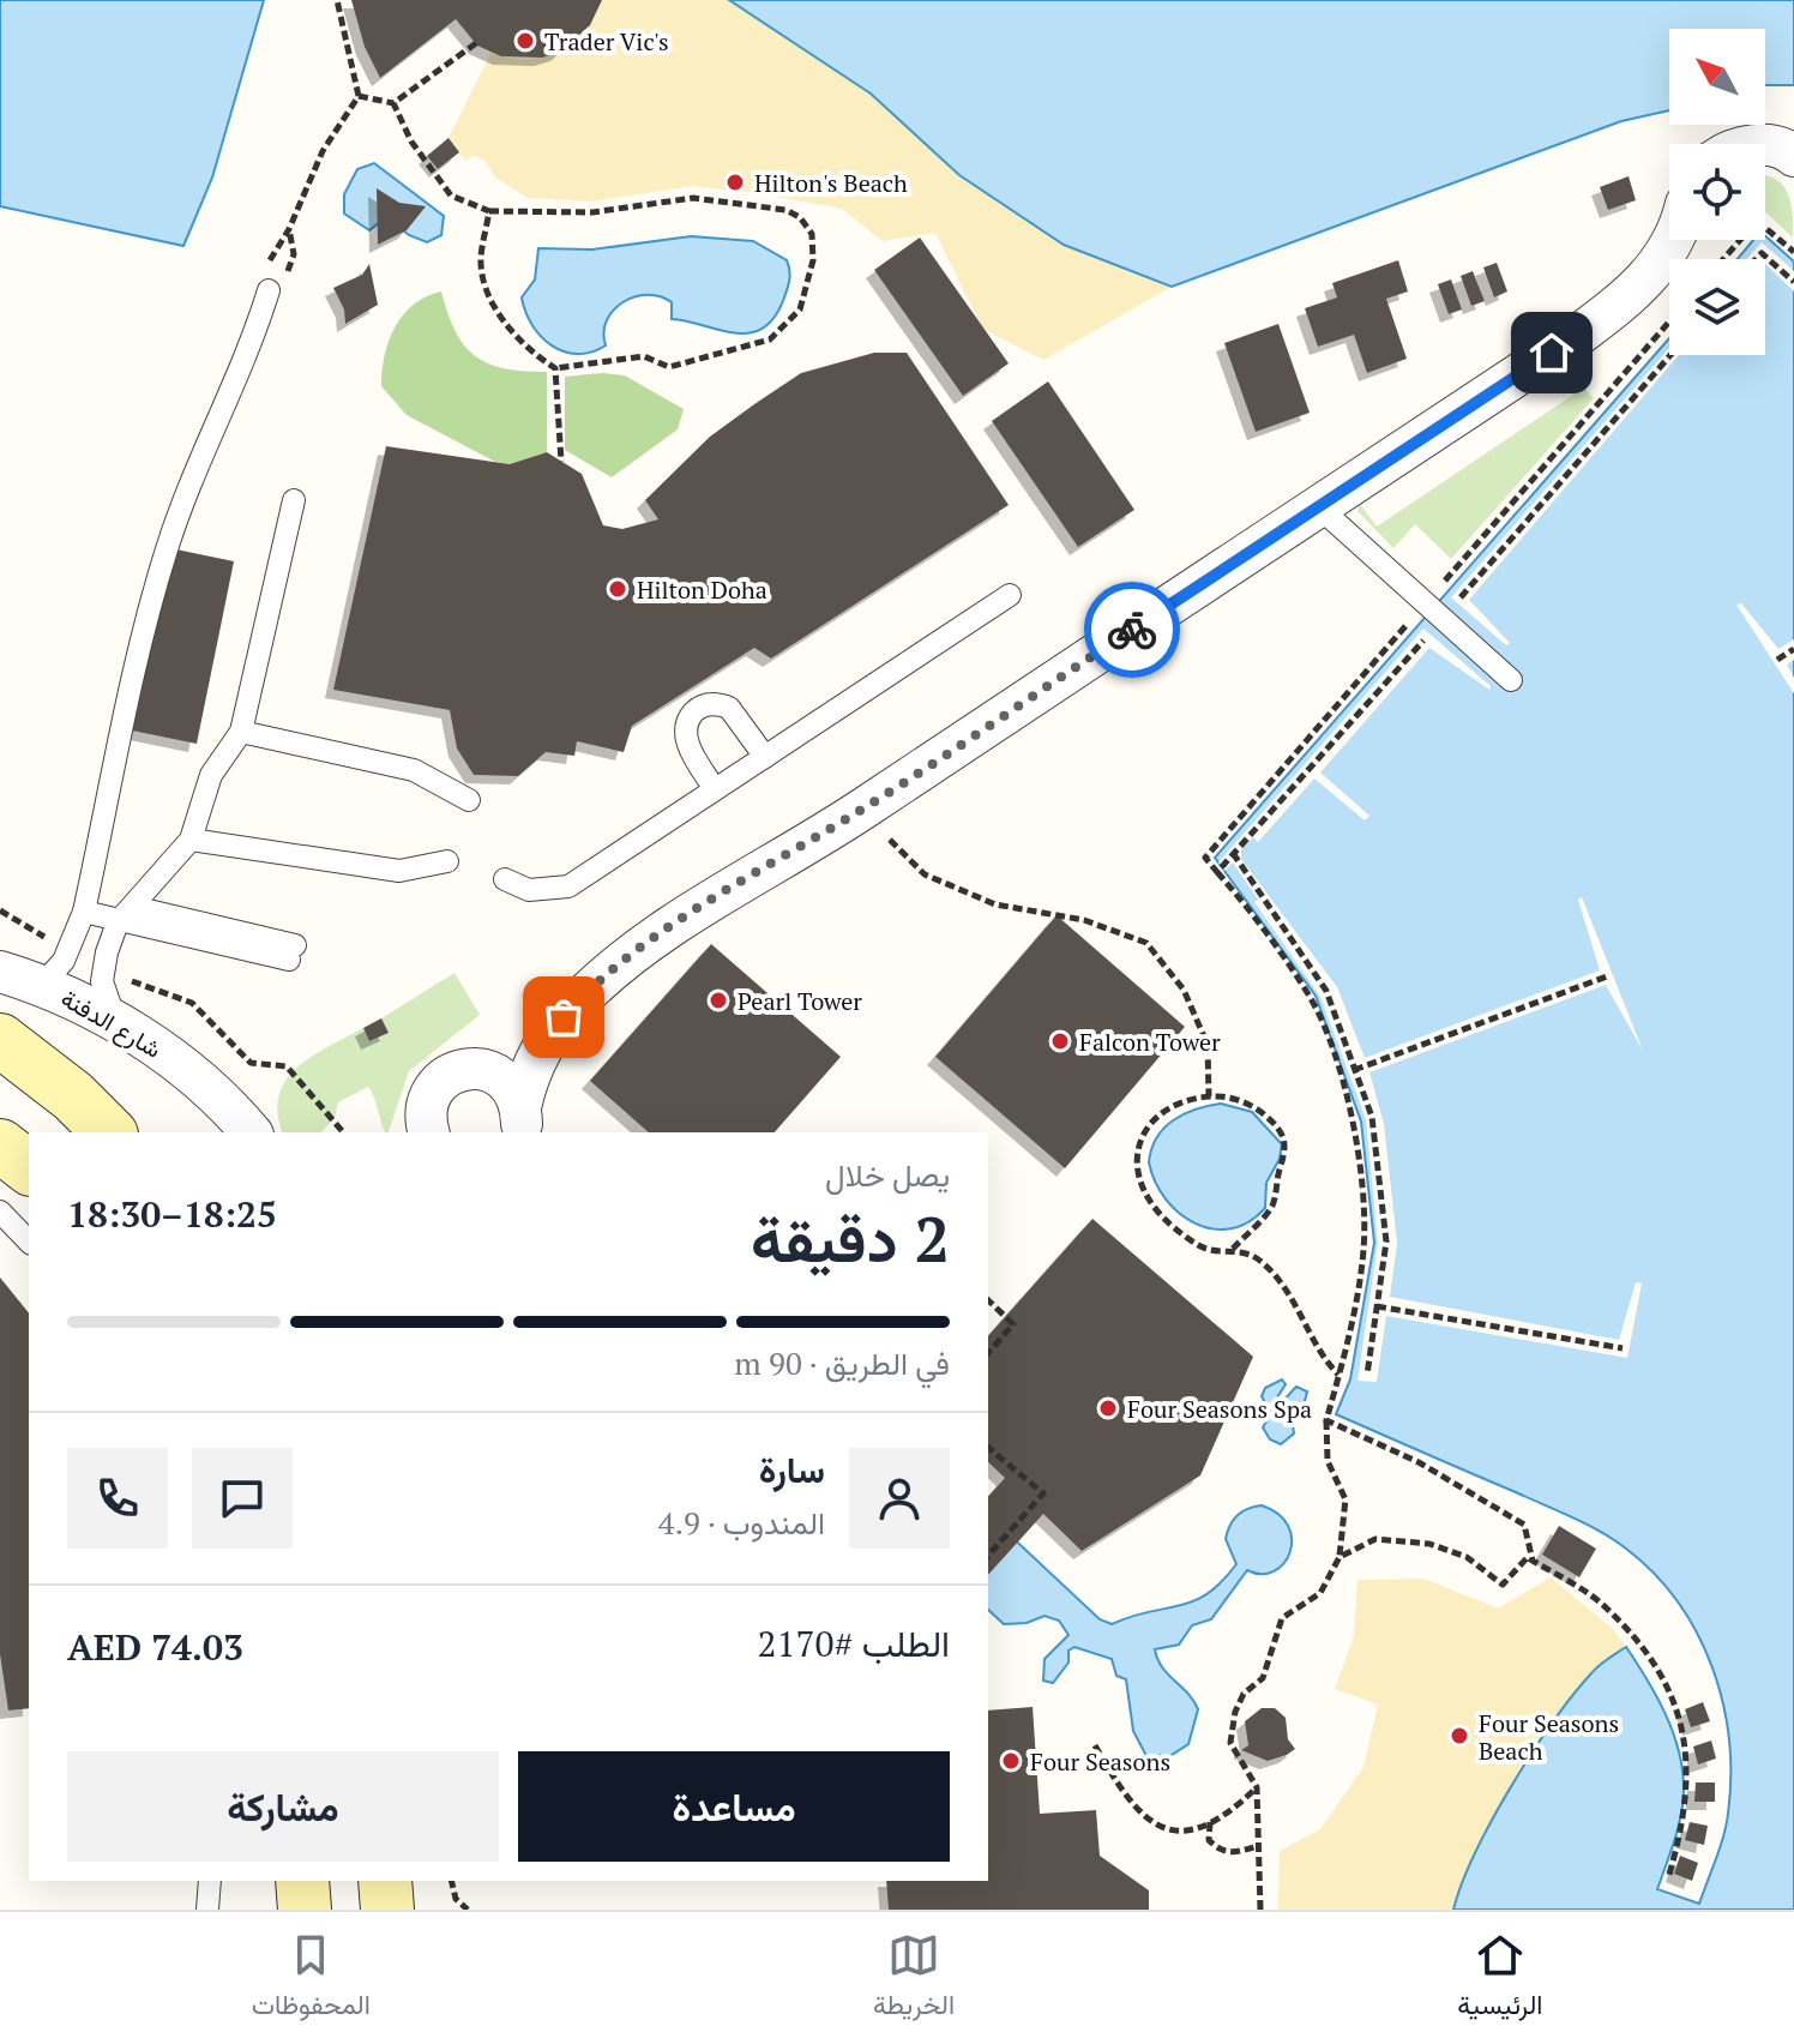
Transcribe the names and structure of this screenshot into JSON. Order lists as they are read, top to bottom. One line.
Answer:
{"streets":{"street":["شارع الدفنة"]},"places":["Trader Vic's","Hilton's Beach","Hilton Doha","Pearl Tower","Falcon Tower","Four Seasons Spa","Four Seasons Beach","Four Seasons"],"north":"top left","page":{"heading":["2 دقيقة","يصل خلال","18:25–18:30"],"panel":["سارة","المندوب · 4.9","الطلب #2170","AED 74.03"],"bar":"في الطريق · 90 m","buttons":["مساعدة","مشاركة"],"tabs":["الرئيسية","الخريطة","المحفوظات"]}}
